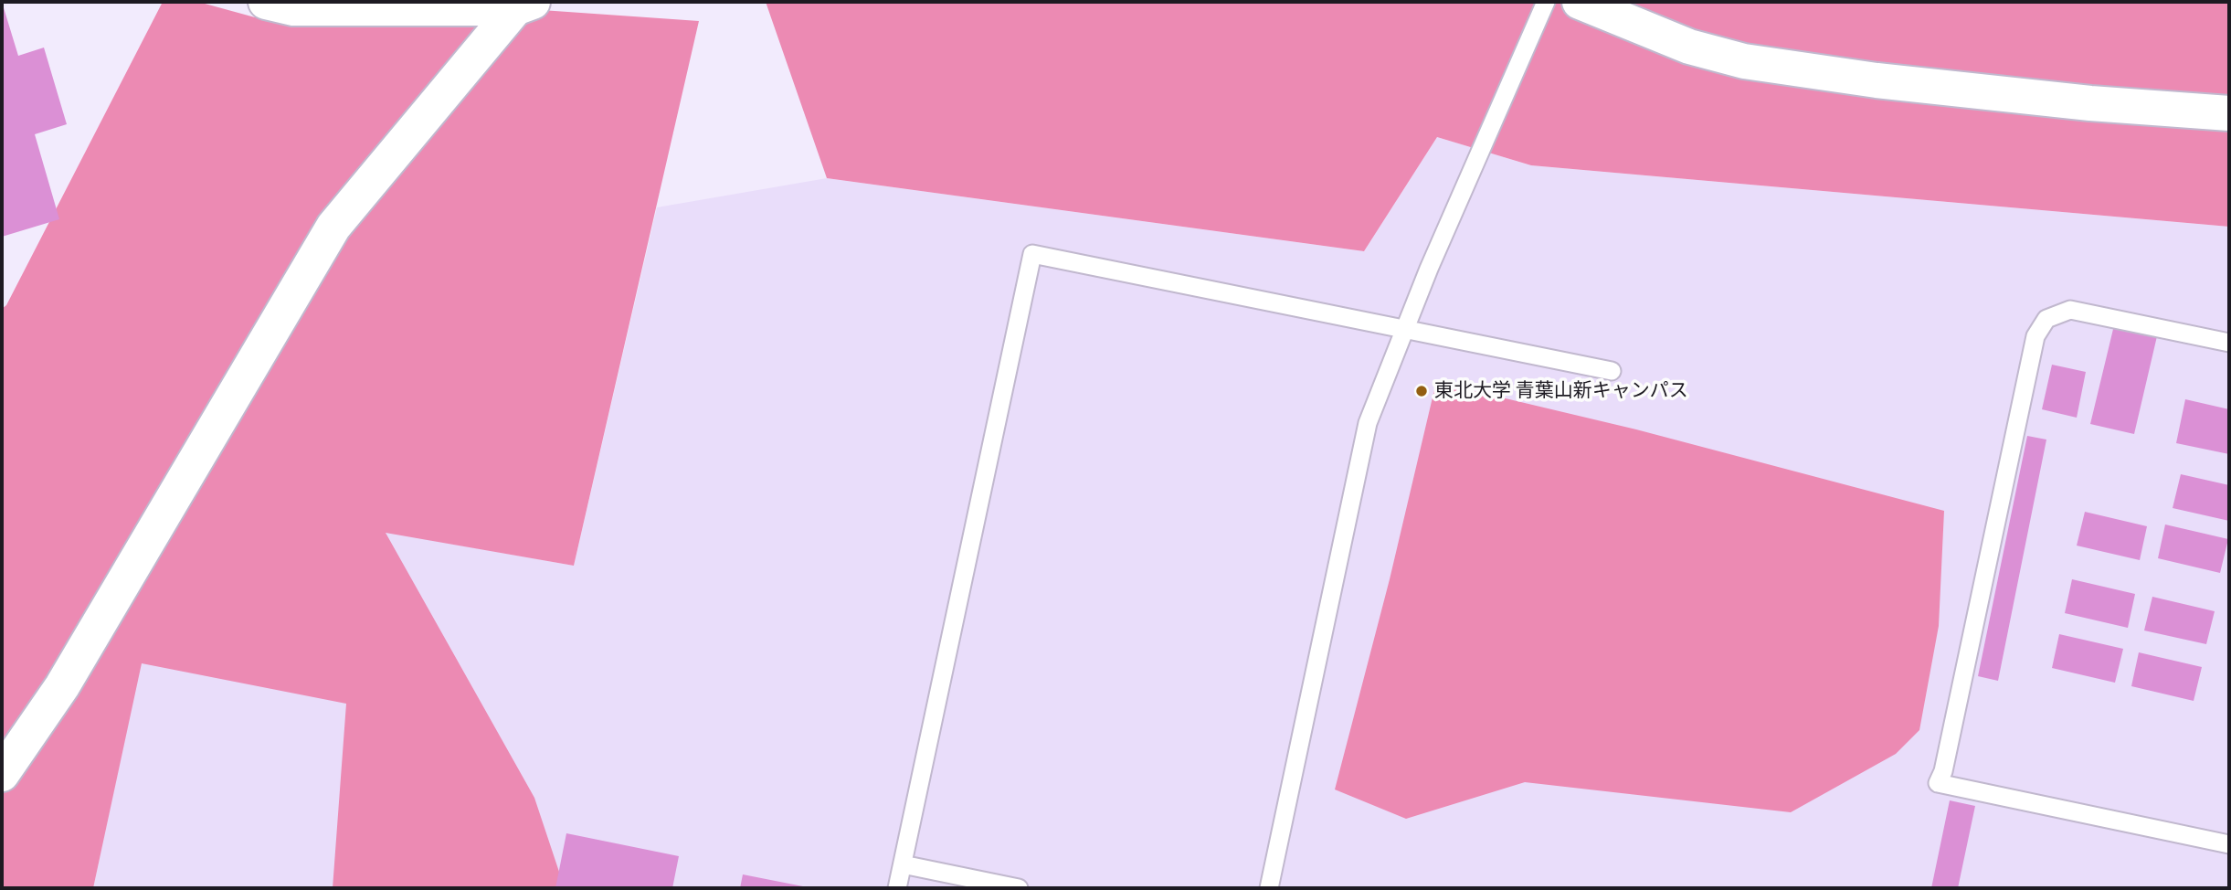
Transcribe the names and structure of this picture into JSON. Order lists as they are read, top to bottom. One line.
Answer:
{"places":["東北大学 青葉山新キャンパス"]}
